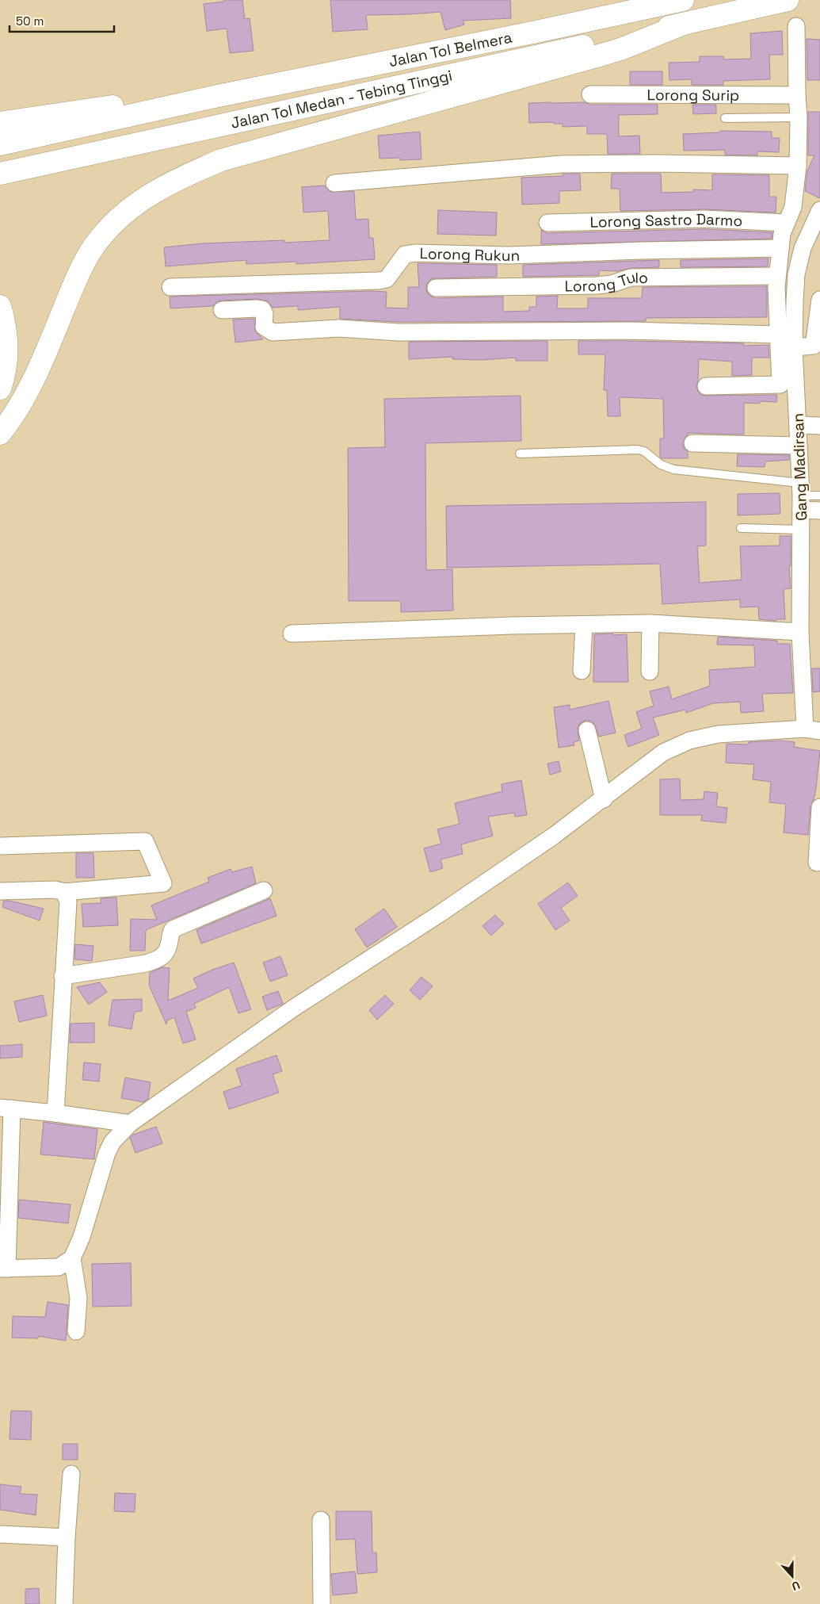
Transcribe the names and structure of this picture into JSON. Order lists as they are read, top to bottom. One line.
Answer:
{"streets":{"highway":["Jalan Tol Belmera","Jalan Tol Medan - Tebing Tinggi"],"street":["Lorong Surip","Lorong Sastro Darmo","Lorong Rukun","Lorong Tulo","Gang Madirsan"]},"crossings":[["Jalan Tol Belmera","Jalan Tol Medan - Tebing Tinggi"]],"scale_bar":"50 m","north":"bottom"}
